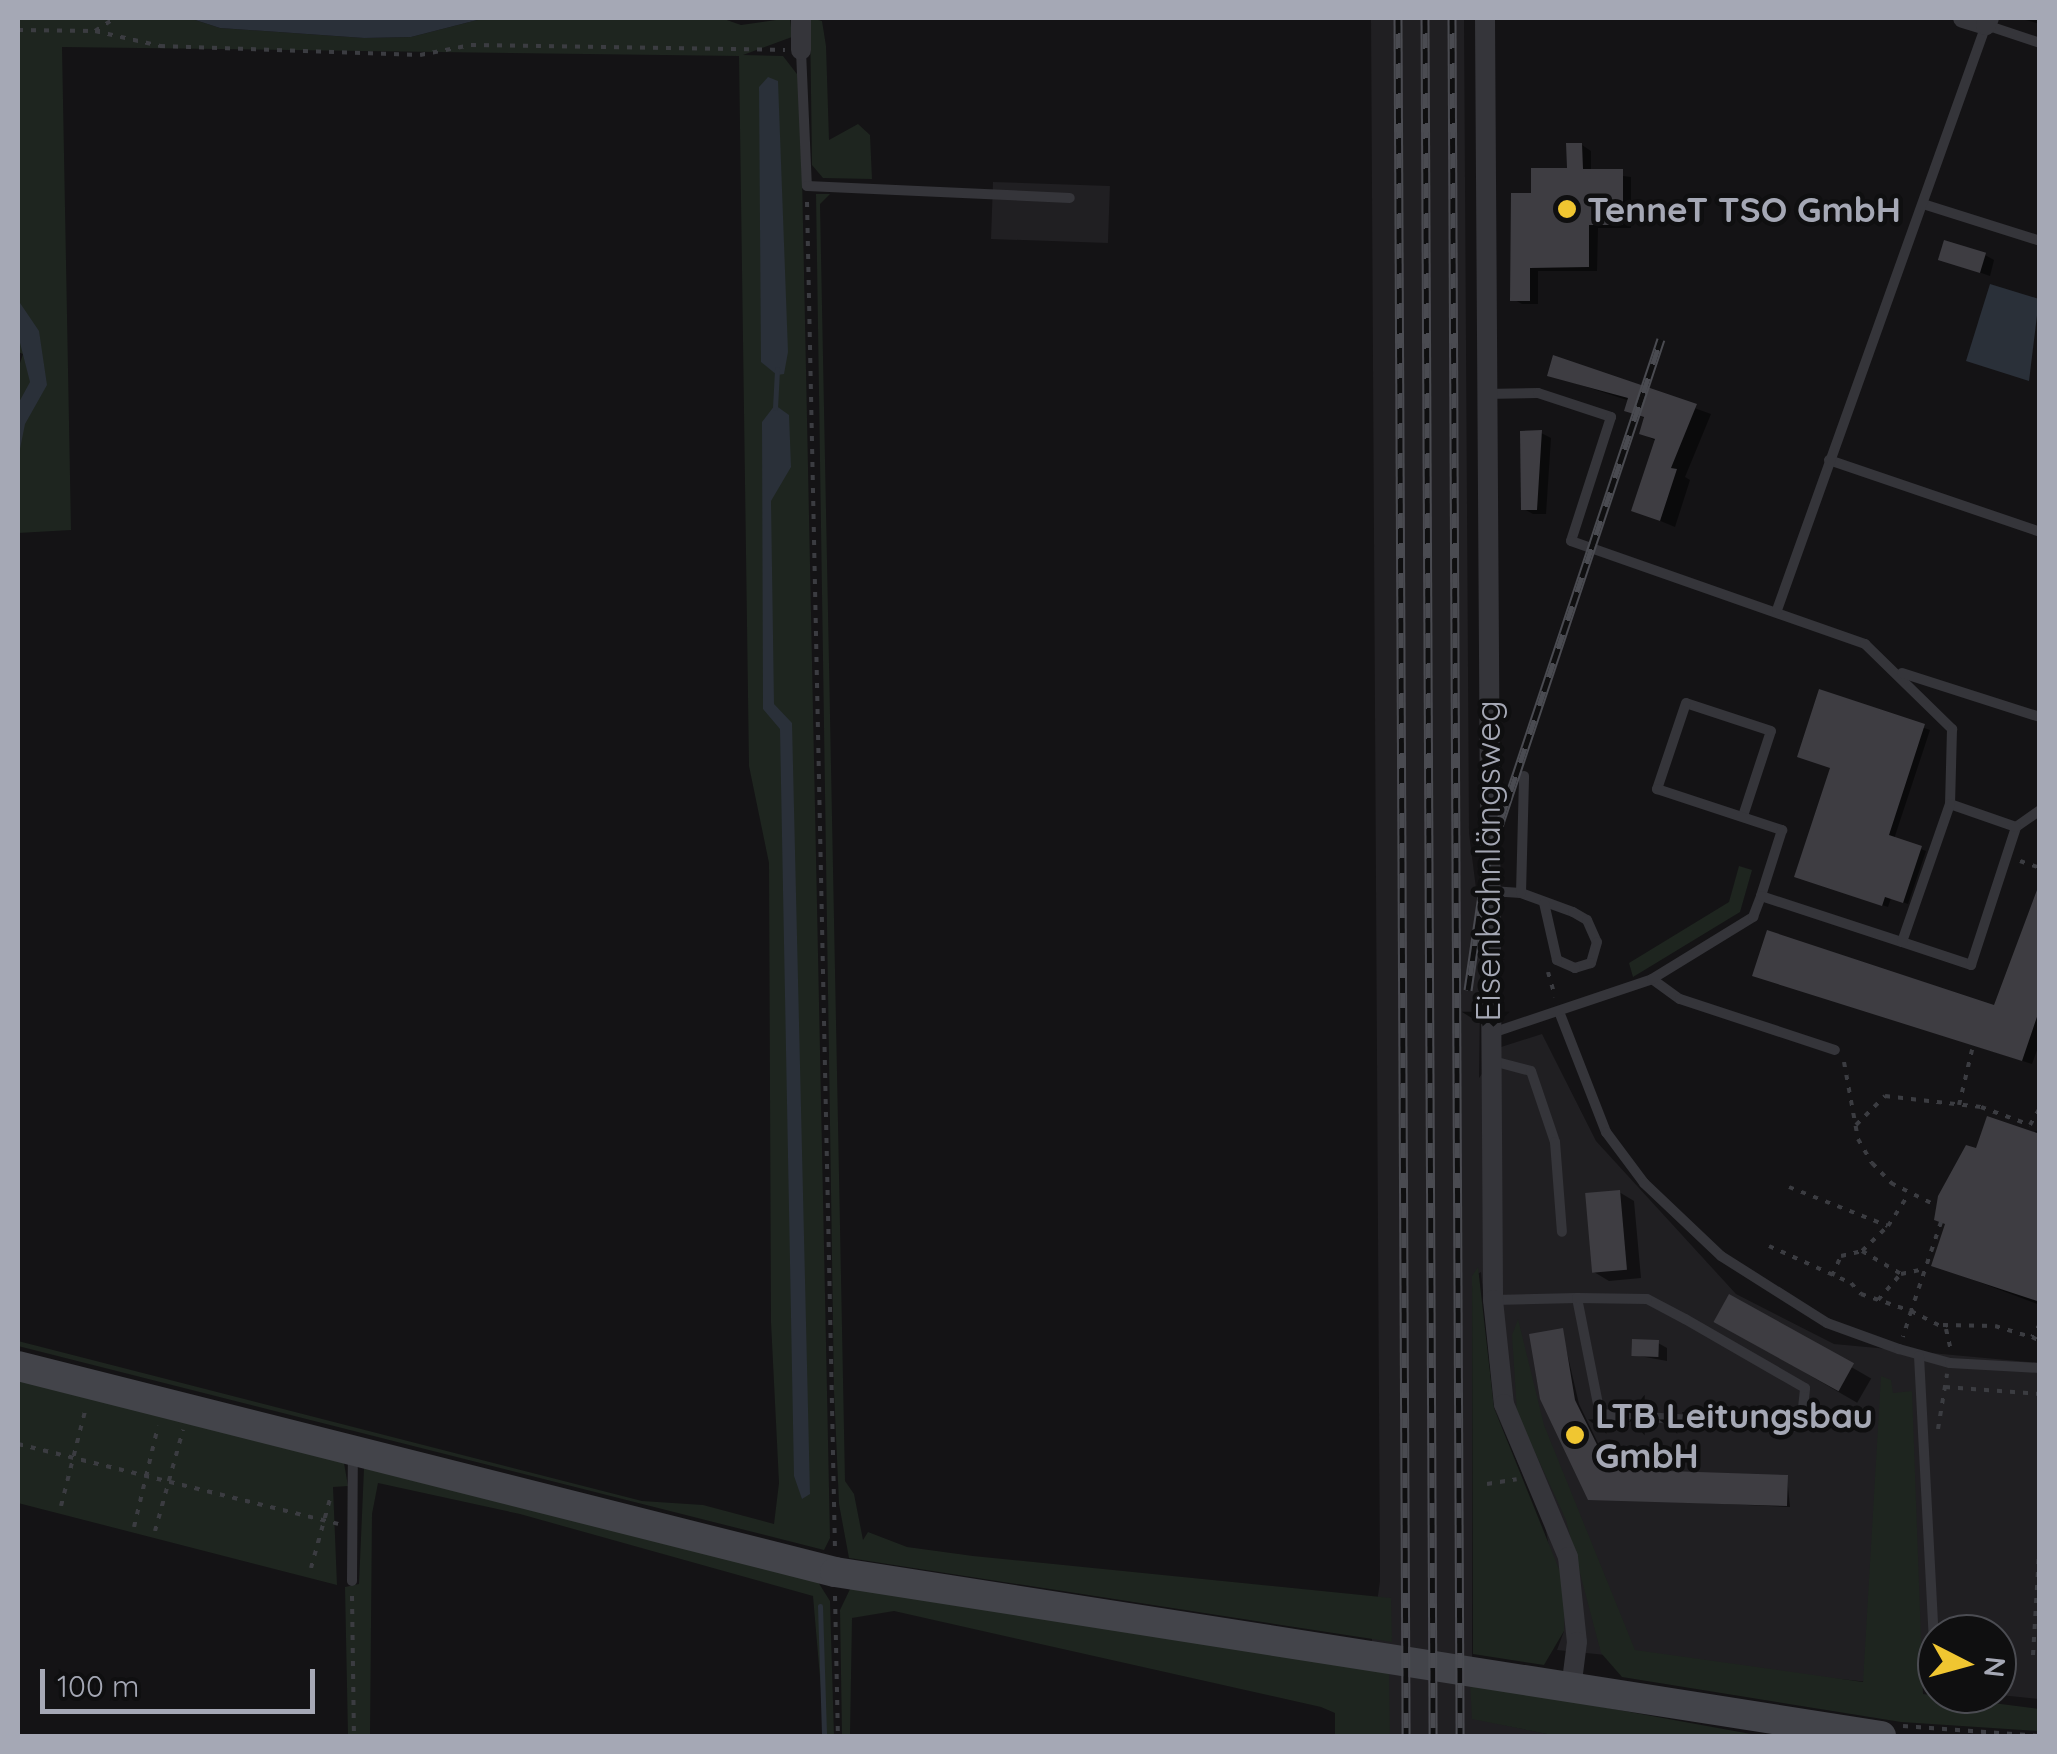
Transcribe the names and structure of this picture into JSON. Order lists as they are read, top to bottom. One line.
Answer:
{"streets":{"street":["Eisenbahnlängsweg"]},"places":["TenneT TSO GmbH","LTB Leitungsbau GmbH"],"scale_bar":"100 m","north":"right"}
